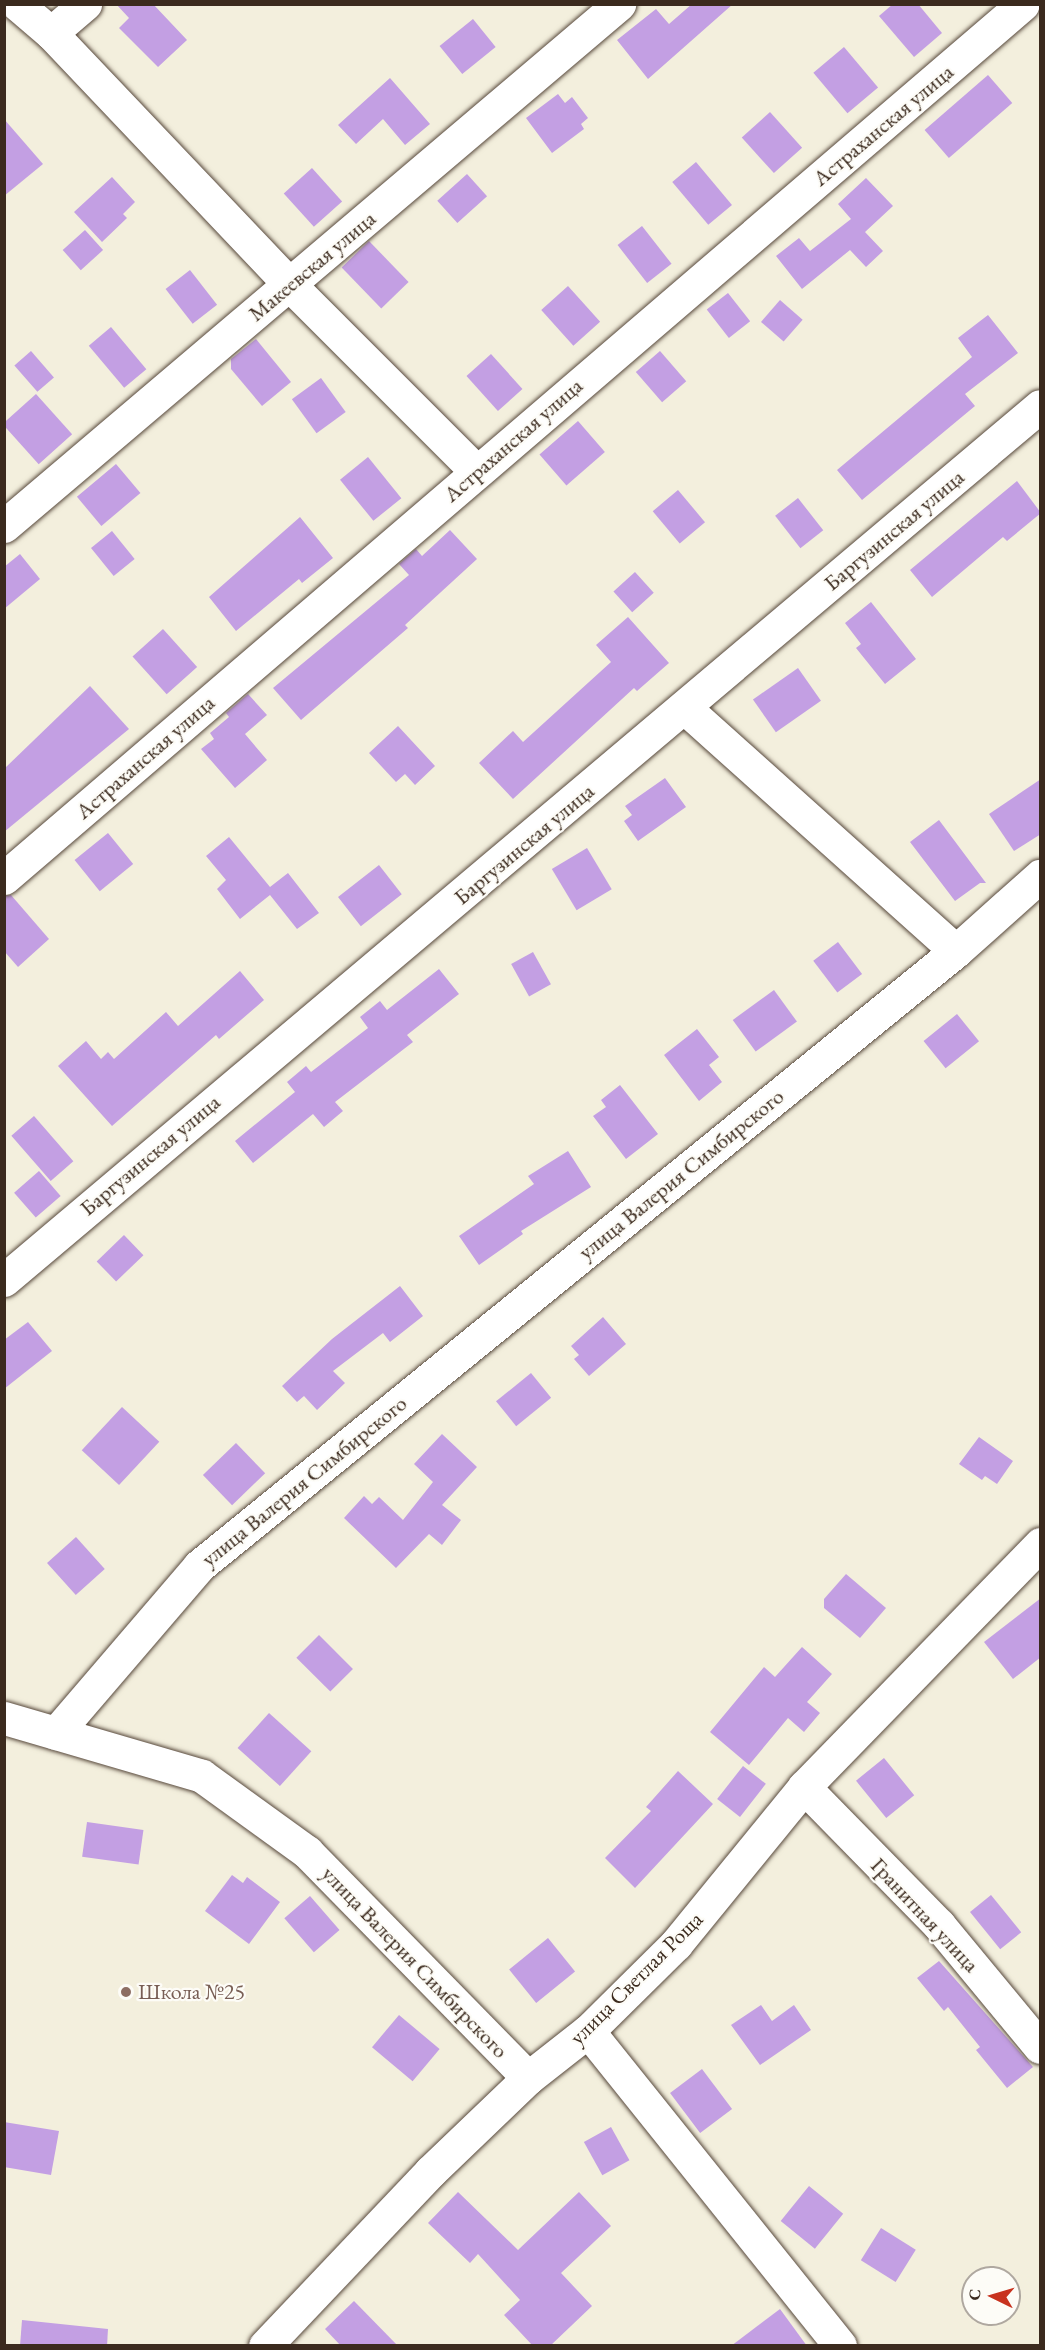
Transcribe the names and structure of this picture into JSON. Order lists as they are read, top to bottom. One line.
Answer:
{"streets":{"street":["Астраханская улица","Макеевская улица","Баргузинская улица","улица Валерия Симбирского","Гранитная улица","улица Светлая Роща"]},"crossings":[["улица Валерия Симбирского","улица Светлая Роща"],["Гранитная улица","улица Светлая Роща"]],"places":["Школа №25"],"north":"left"}
